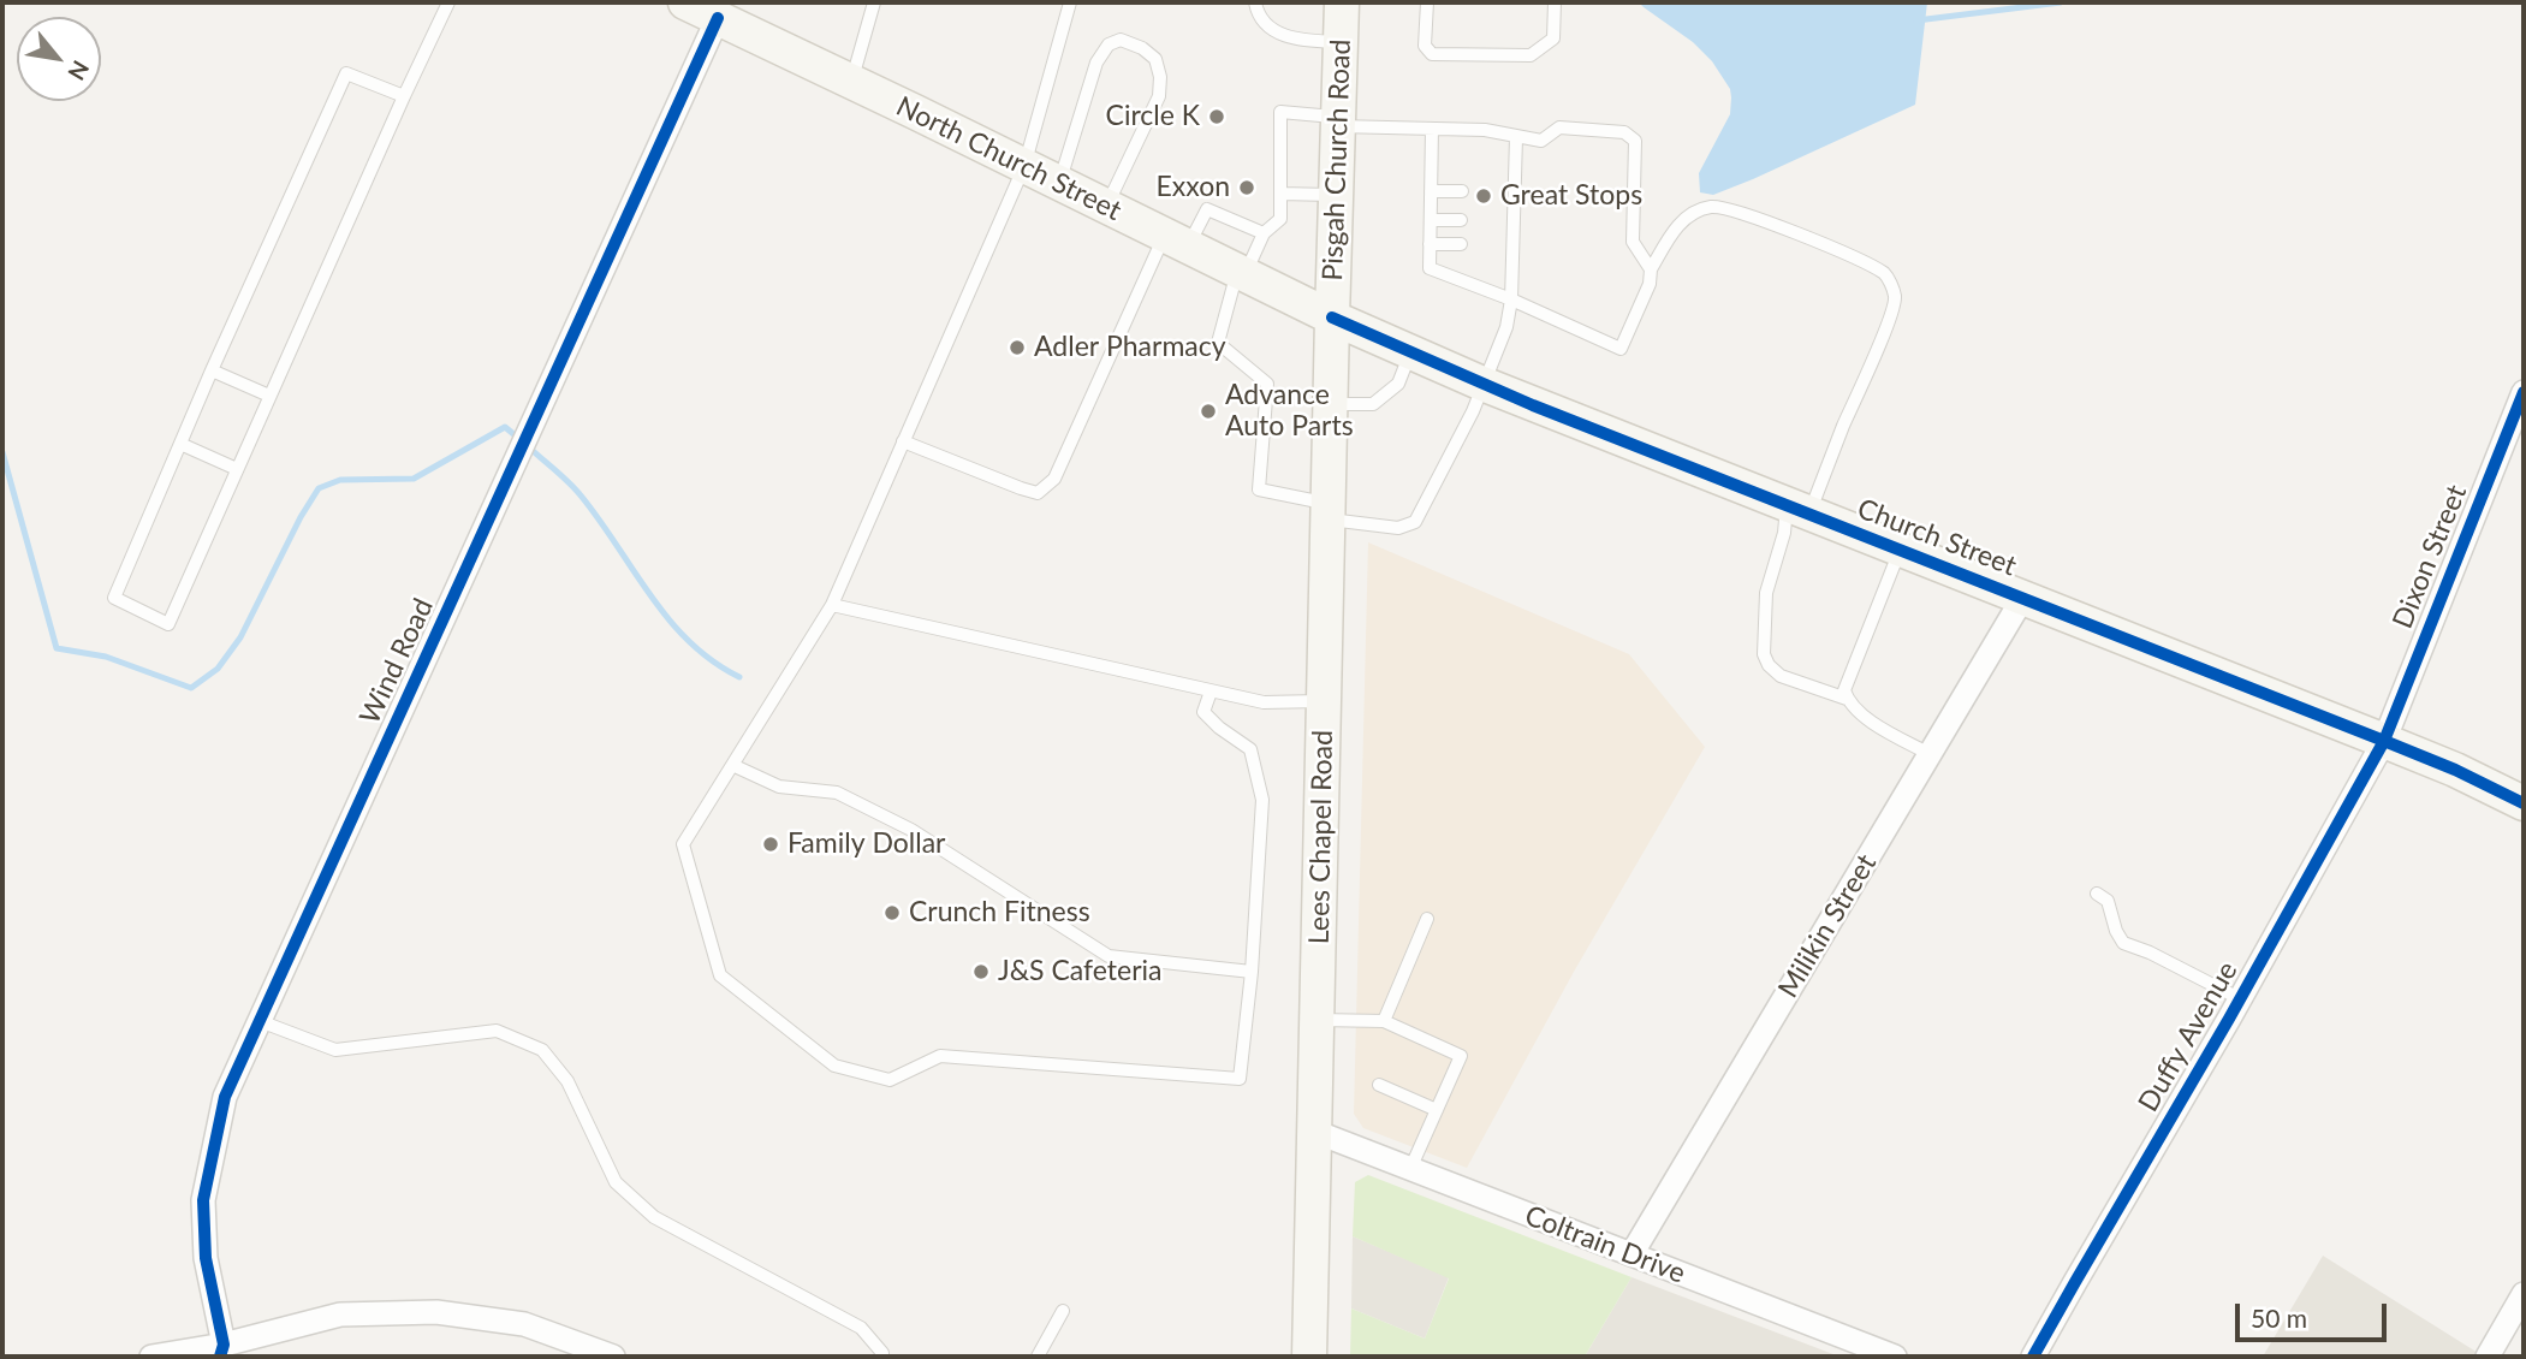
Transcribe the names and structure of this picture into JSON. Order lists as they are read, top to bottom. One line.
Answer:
{"streets":{"main road":["North Church Street","Pisgah Church Road","Church Street","Lees Chapel Road"],"street":["Dixon Street","Wind Road","Milikin Street","Duffy Avenue","Coltrain Drive"]},"crossings":[["North Church Street","Pisgah Church Road"],["North Church Street","Church Street"],["North Church Street","Wind Road"],["North Church Street","Lees Chapel Road"],["Pisgah Church Road","Church Street"],["Pisgah Church Road","Lees Chapel Road"],["Church Street","Dixon Street"],["Church Street","Lees Chapel Road"],["Church Street","Milikin Street"],["Church Street","Duffy Avenue"],["Dixon Street","Duffy Avenue"],["Lees Chapel Road","Coltrain Drive"],["Milikin Street","Coltrain Drive"]],"places":["Circle K","Exxon","Great Stops","Adler Pharmacy","Advance Auto Parts","Family Dollar","Crunch Fitness","J&S Cafeteria"],"scale_bar":"50 m","north":"bottom right"}
